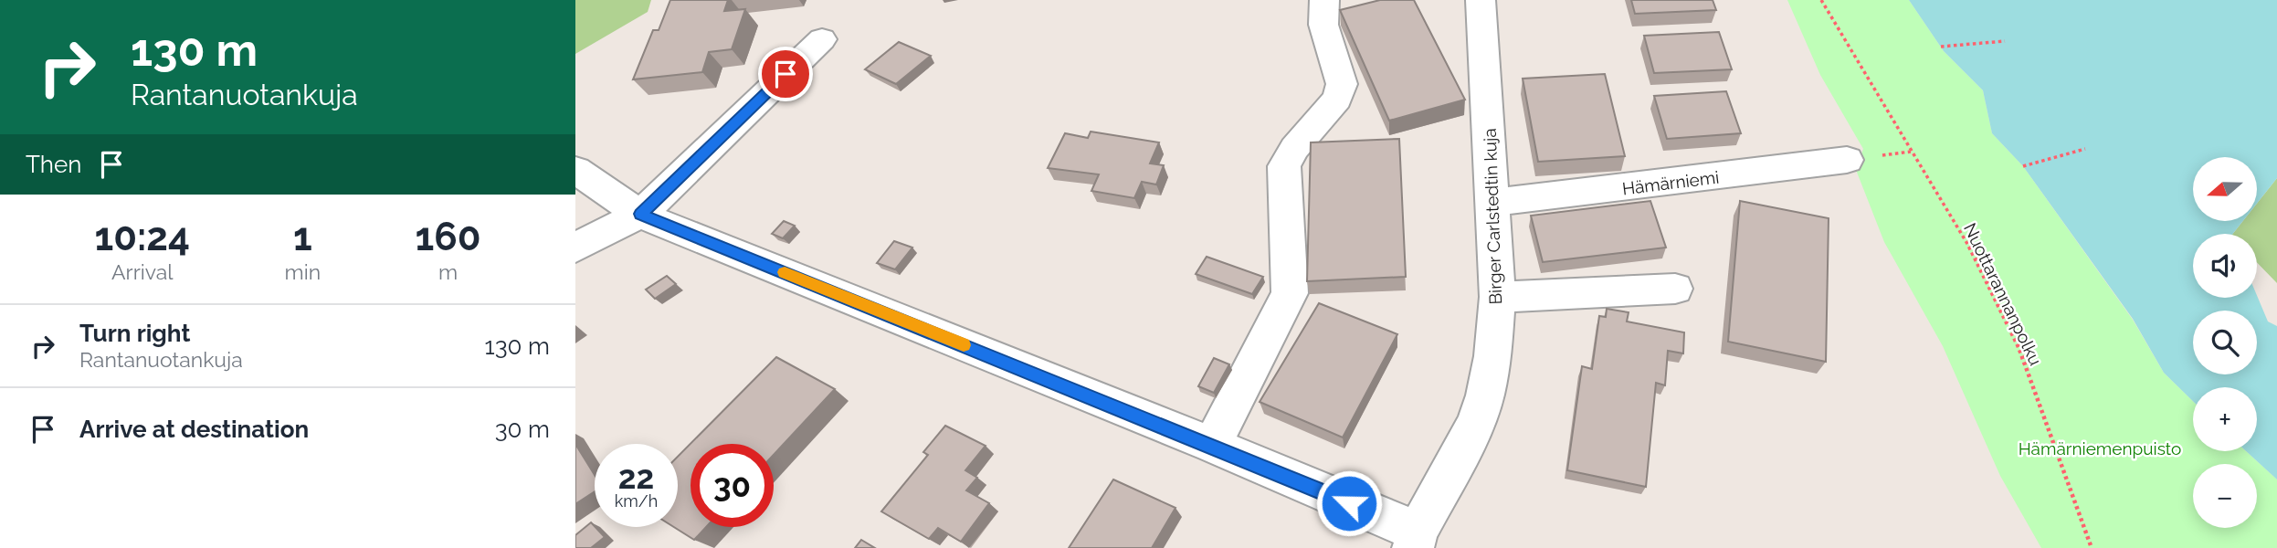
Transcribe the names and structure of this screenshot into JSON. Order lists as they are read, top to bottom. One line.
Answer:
{"streets":{"street":["Hämärniemi","Birger Carlstedtin kuja"],"path":["Nuottarannanpolku"]},"crossings":[["Hämärniemi","Birger Carlstedtin kuja"]],"parks":["Hämärniemenpuisto"],"north":"left","page":{"turn":["130 m","Rantanuotankuja"],"then":"Then","map_buttons":["+","−"],"eta":["10:24","Arrival","1","min","160","m"],"list":[{"name":"Turn right","note":"Rantanuotankuja","value":"130 m"},{"name":"Arrive at destination","value":"30 m"}],"speed":"22 km/h","limit":"30"}}
